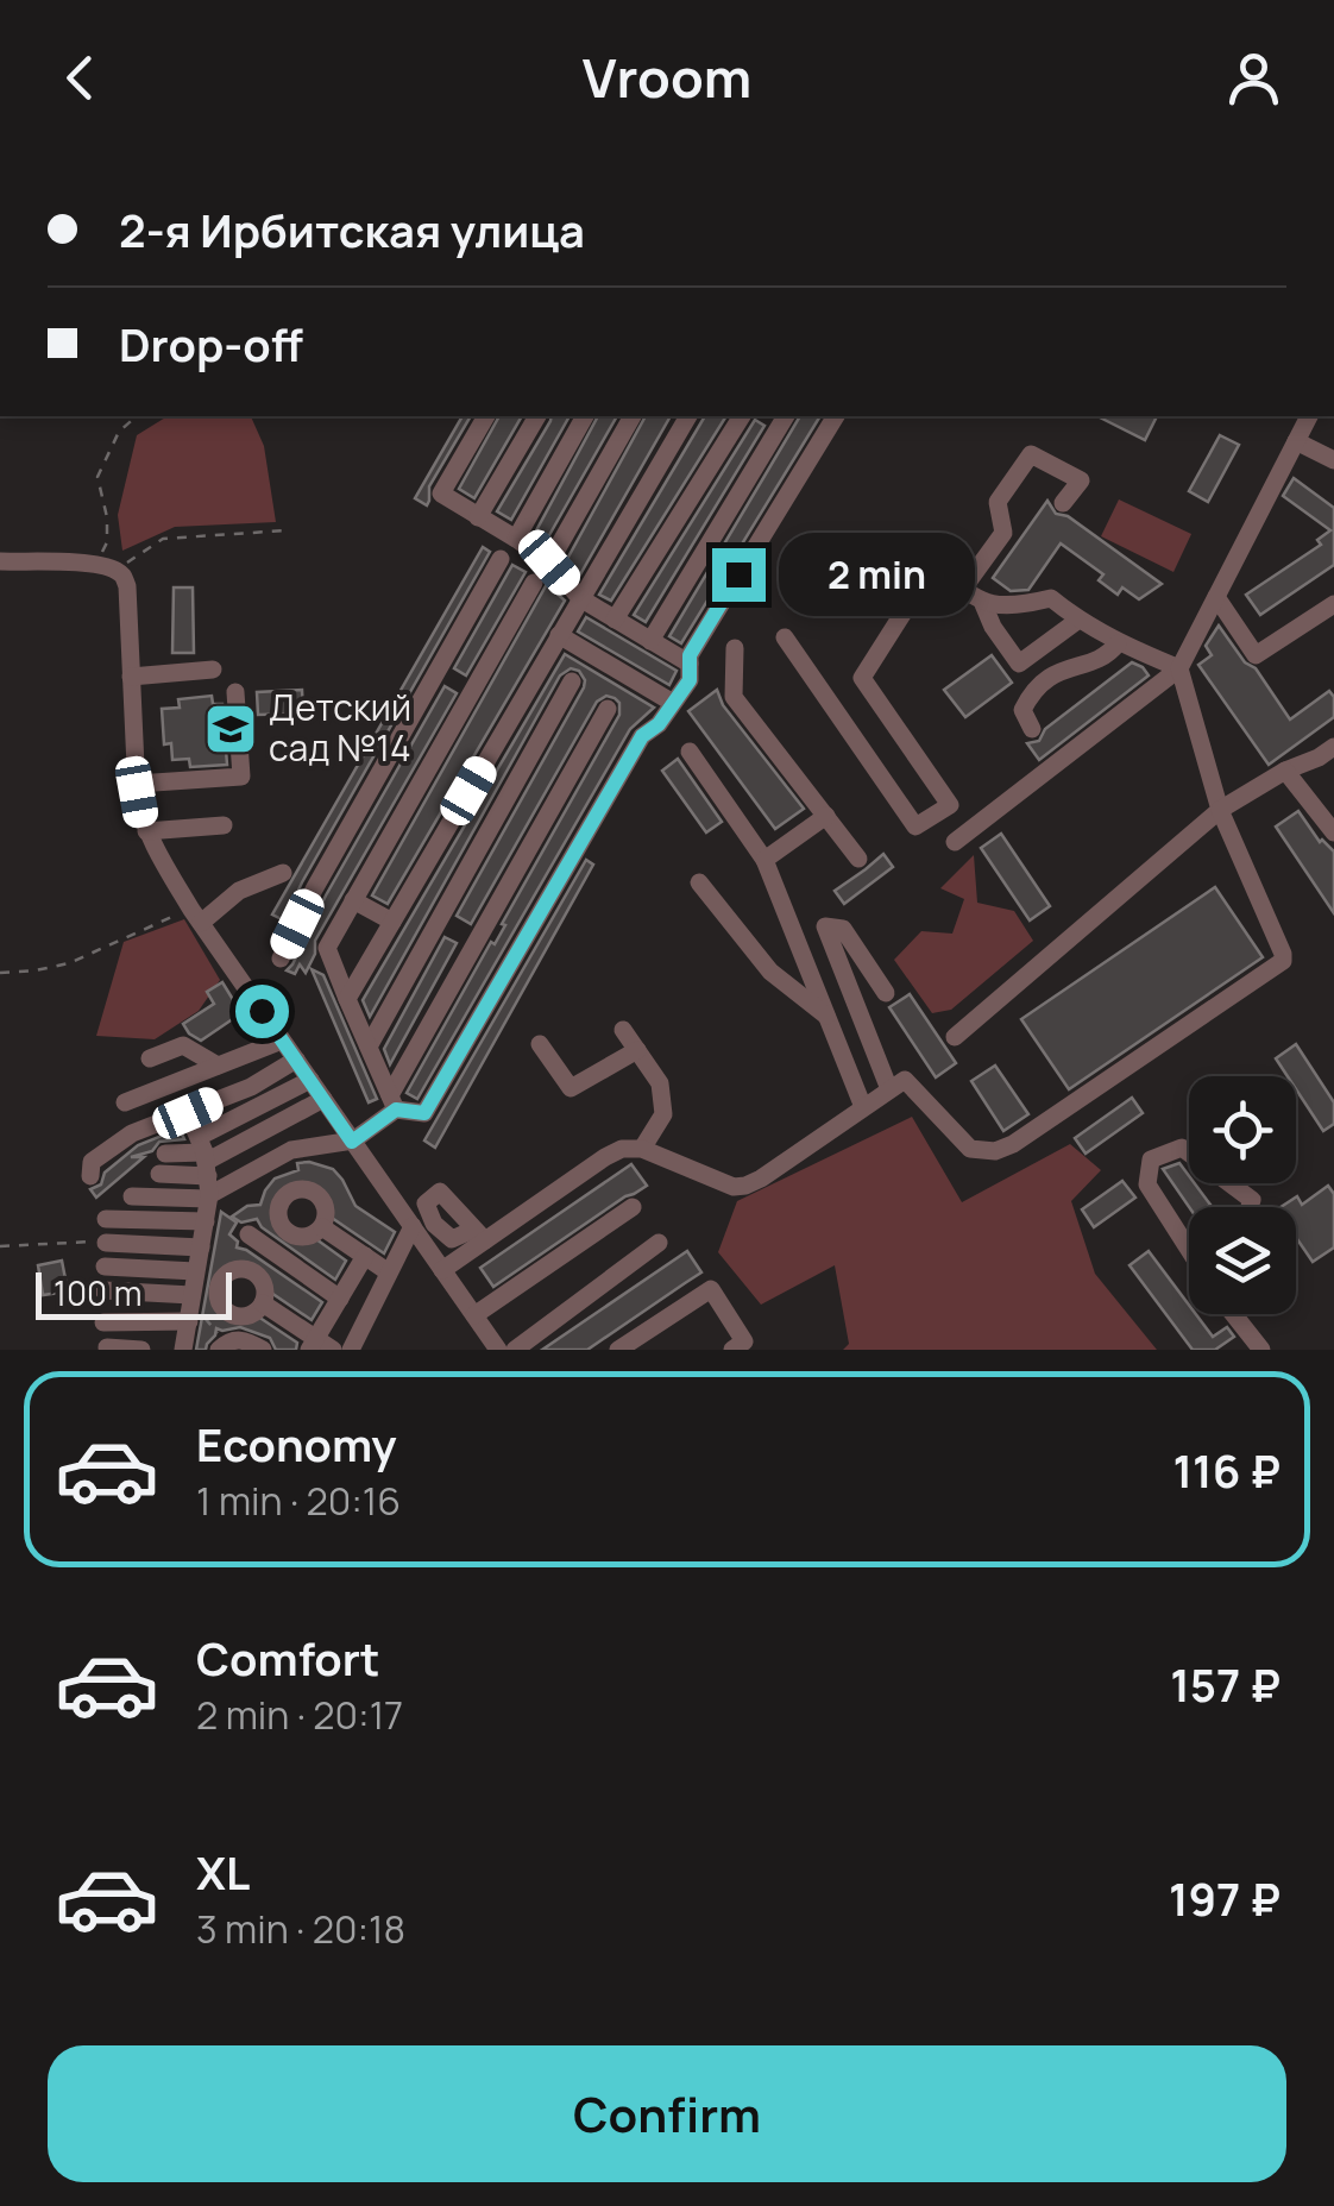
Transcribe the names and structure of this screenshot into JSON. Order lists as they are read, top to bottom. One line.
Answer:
{"places":{"school or university":["Детский сад №14"]},"scale_bar":"100 m","page":{"header":"Vroom","banner":["2-я Ирбитская улица","Drop-off"],"bubble":"2 min","scale":"100 m","list":[{"name":"Economy","note":"1 min · 20:16","value":"116 ₽"},{"name":"Comfort","note":"2 min · 20:17","value":"157 ₽"},{"name":"XL","note":"3 min · 20:18","value":"197 ₽"}],"buttons":"Confirm"}}
